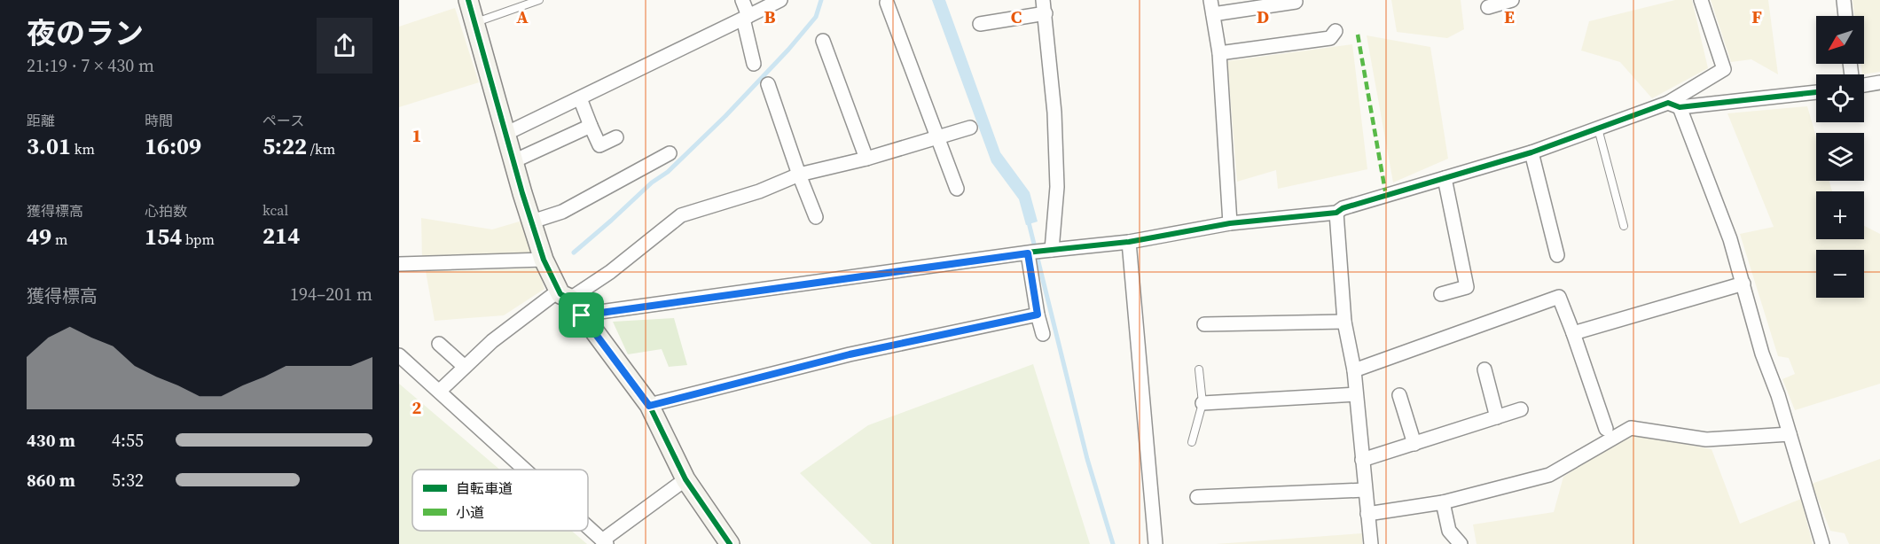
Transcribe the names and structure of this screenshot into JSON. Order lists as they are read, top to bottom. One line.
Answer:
{"legend":["自転車道","小道"],"north":"bottom left","page":{"heading":["夜のラン","21:19 · 7 × 430 m"],"map_buttons":["+","−"],"stats":[["距離","3.01 km"],["時間","16:09"],["ペース","5:22 /km"],["獲得標高","49 m"],["心拍数","154 bpm"],["kcal","214"]],"chart":["獲得標高","194–201 m"],"list":[{"name":"430 m","note":"4:55"},{"name":"860 m","note":"5:32"}]},"grid":{"columns":["A","B","C","D","E","F"],"rows":["1","2"]}}
